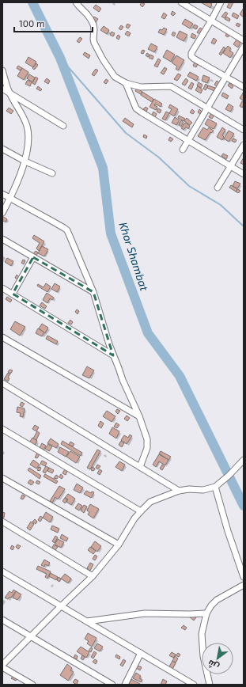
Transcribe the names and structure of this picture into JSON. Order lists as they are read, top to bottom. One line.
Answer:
{"water":["Khor Shambat"],"scale_bar":"100 m","north":"bottom left"}
